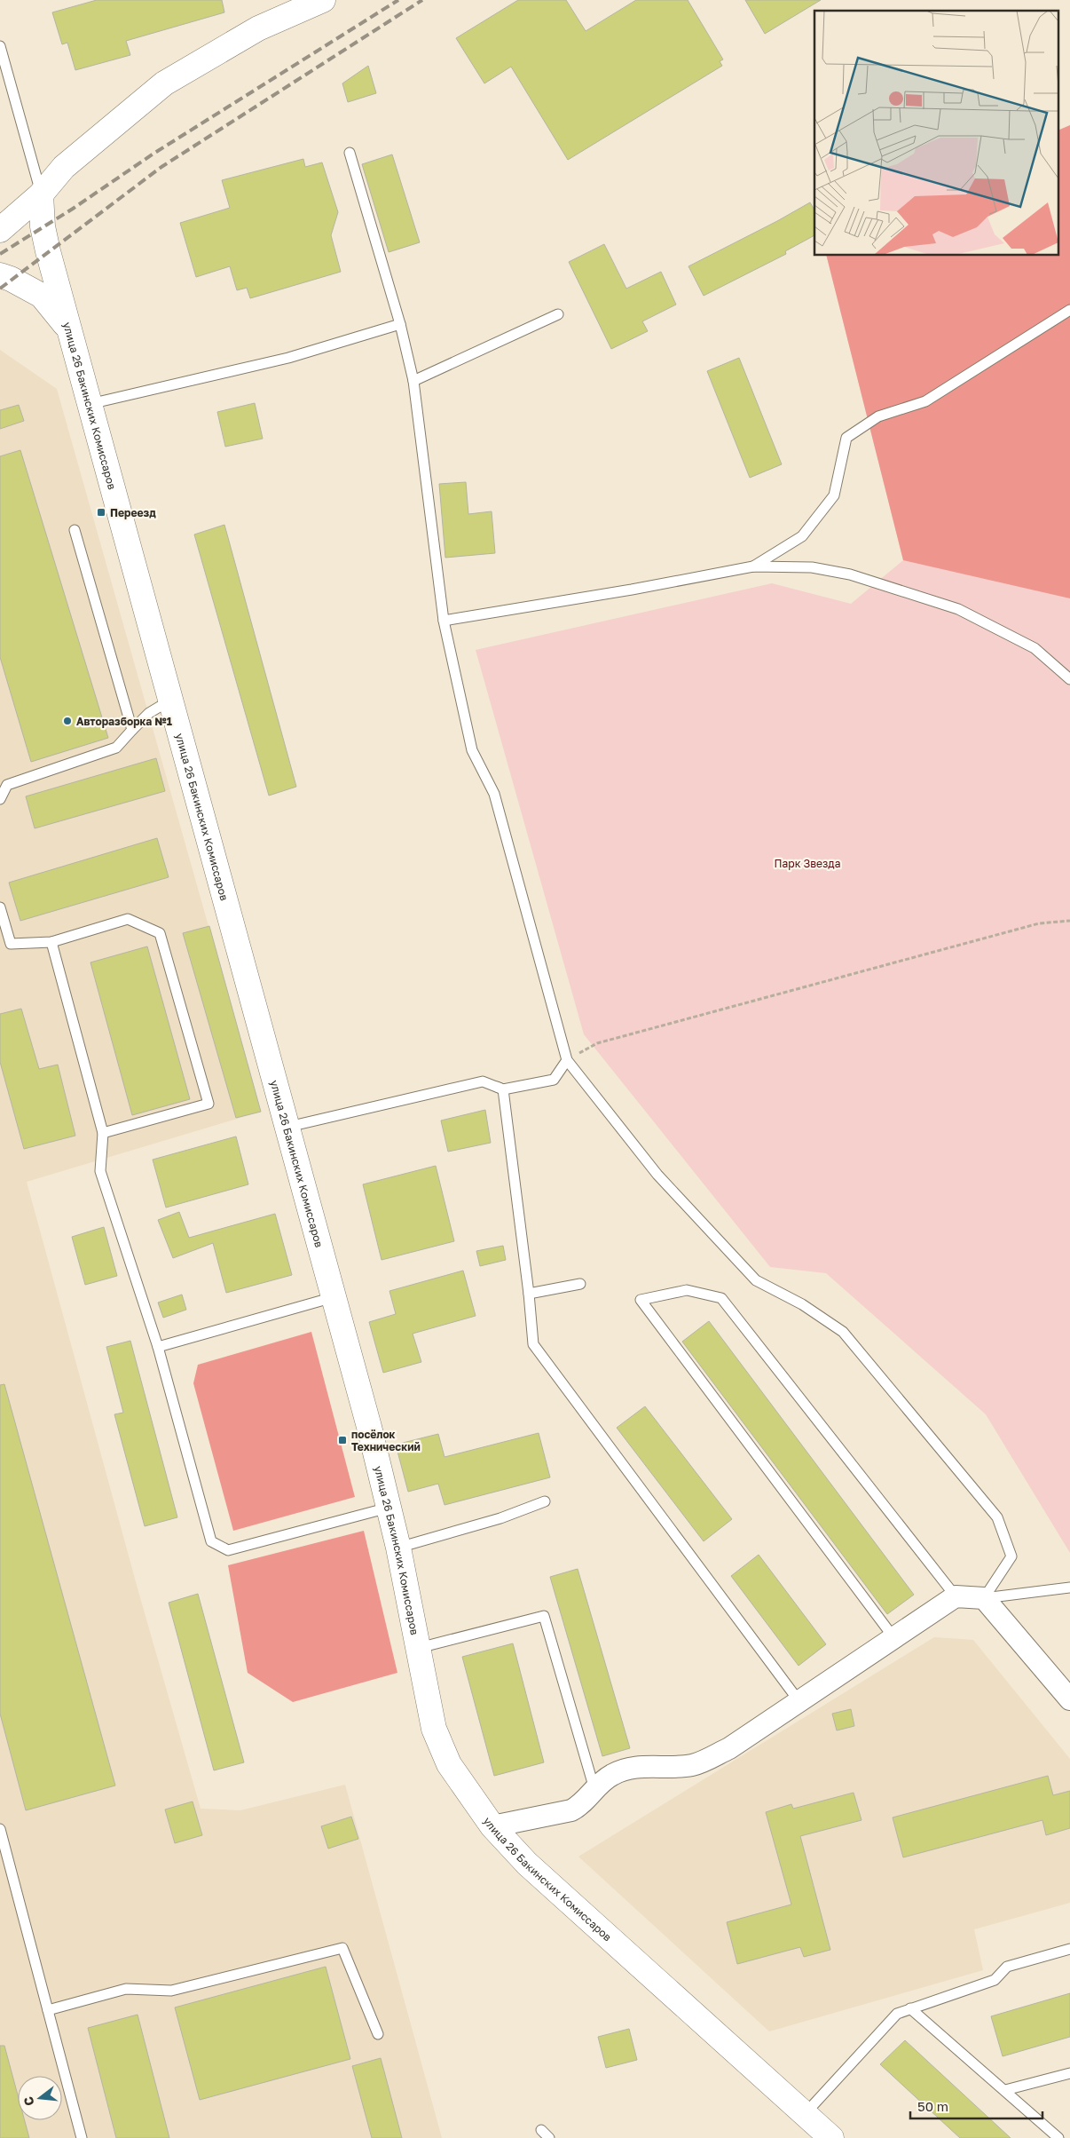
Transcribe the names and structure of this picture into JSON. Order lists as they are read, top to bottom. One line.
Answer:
{"streets":{"main road":["улица 26 Бакинских Комиссаров"]},"parks":["Парк Звезда"],"places":{"transit":["Переезд","посёлок Технический"],"other":["Авторазборка №1"]},"scale_bar":"50 m","north":"left"}
